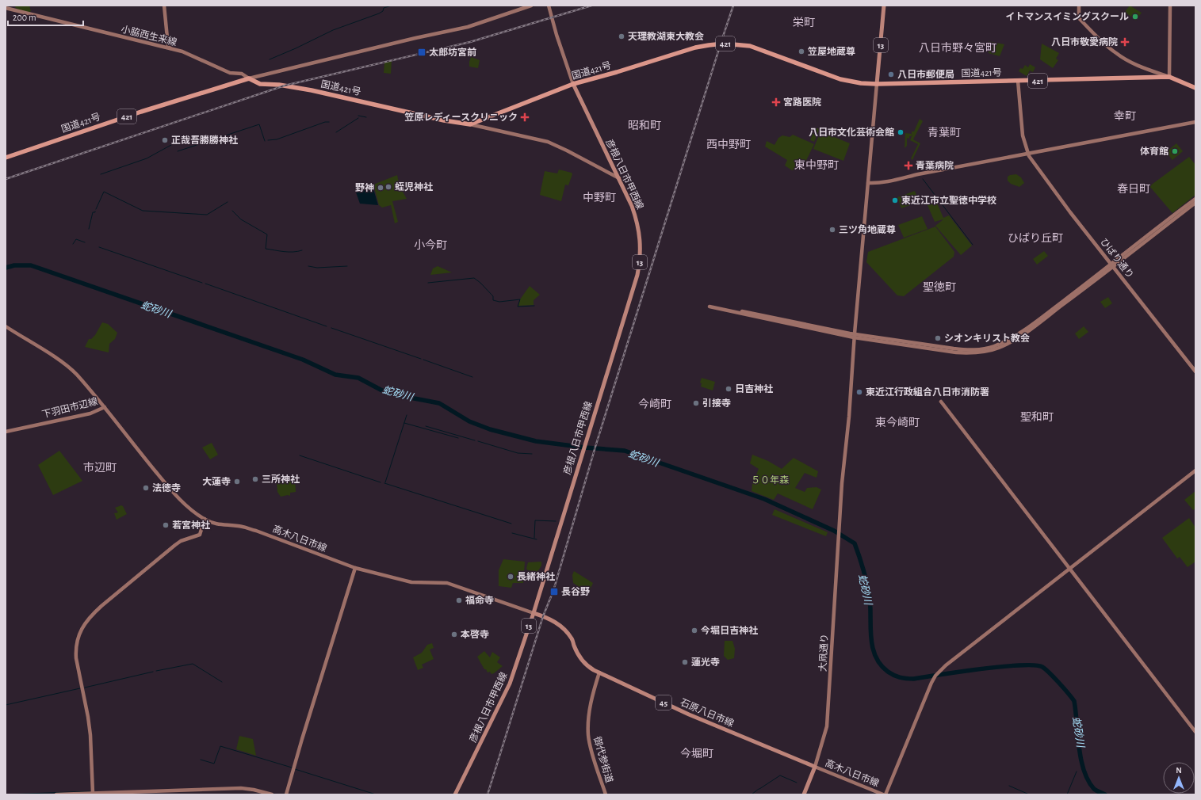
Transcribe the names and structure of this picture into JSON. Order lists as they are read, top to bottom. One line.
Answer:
{"streets":{"highway":["421","国道421号"],"main road":["13","彦根八日市甲西線","45","石原八日市線"],"street":["小脇西生来線","ひばり通り","下羽田市辺線","高木八日市線","大凧通り","御代参街道"]},"crossings":[["小脇西生来線","国道421号"],["13","国道421号"],["13","大凧通り"],["国道421号","彦根八日市甲西線"],["国道421号","大凧通り"],["彦根八日市甲西線","高木八日市線"],["彦根八日市甲西線","石原八日市線"],["下羽田市辺線","高木八日市線"],["高木八日市線","大凧通り"],["高木八日市線","石原八日市線"],["大凧通り","石原八日市線"],["石原八日市線","御代参街道"]],"districts":["栄町","八日市野々宮町","幸町","昭和町","青葉町","西中野町","東中野町","春日町","中野町","ひばり丘町","小今町","聖徳町","今崎町","聖和町","東今崎町","市辺町","今堀町"],"water":["蛇砂川"],"parks":["５０年森"],"places":{"other":["イトマンスイミングスクール","天理教湖東大教会","笠屋地蔵尊","八日市郵便局","八日市文化芸術会館","正哉吾勝勝神社","体育館","蛭児神社","野神","東近江市立聖徳中学校","三ツ角地蔵尊","シオンキリスト教会","日吉神社","東近江行政組合八日市消防署","引接寺","三所神社","大蓮寺","法徳寺","若宮神社","長緒神社","福命寺","今堀日吉神社","本啓寺","蓮光寺"],"health":["八日市敬愛病院","宮路医院","笠原レディースクリニック","青葉病院"],"transit":["太郎坊宮前","長谷野"]},"scale_bar":"200 m","north":"top"}
